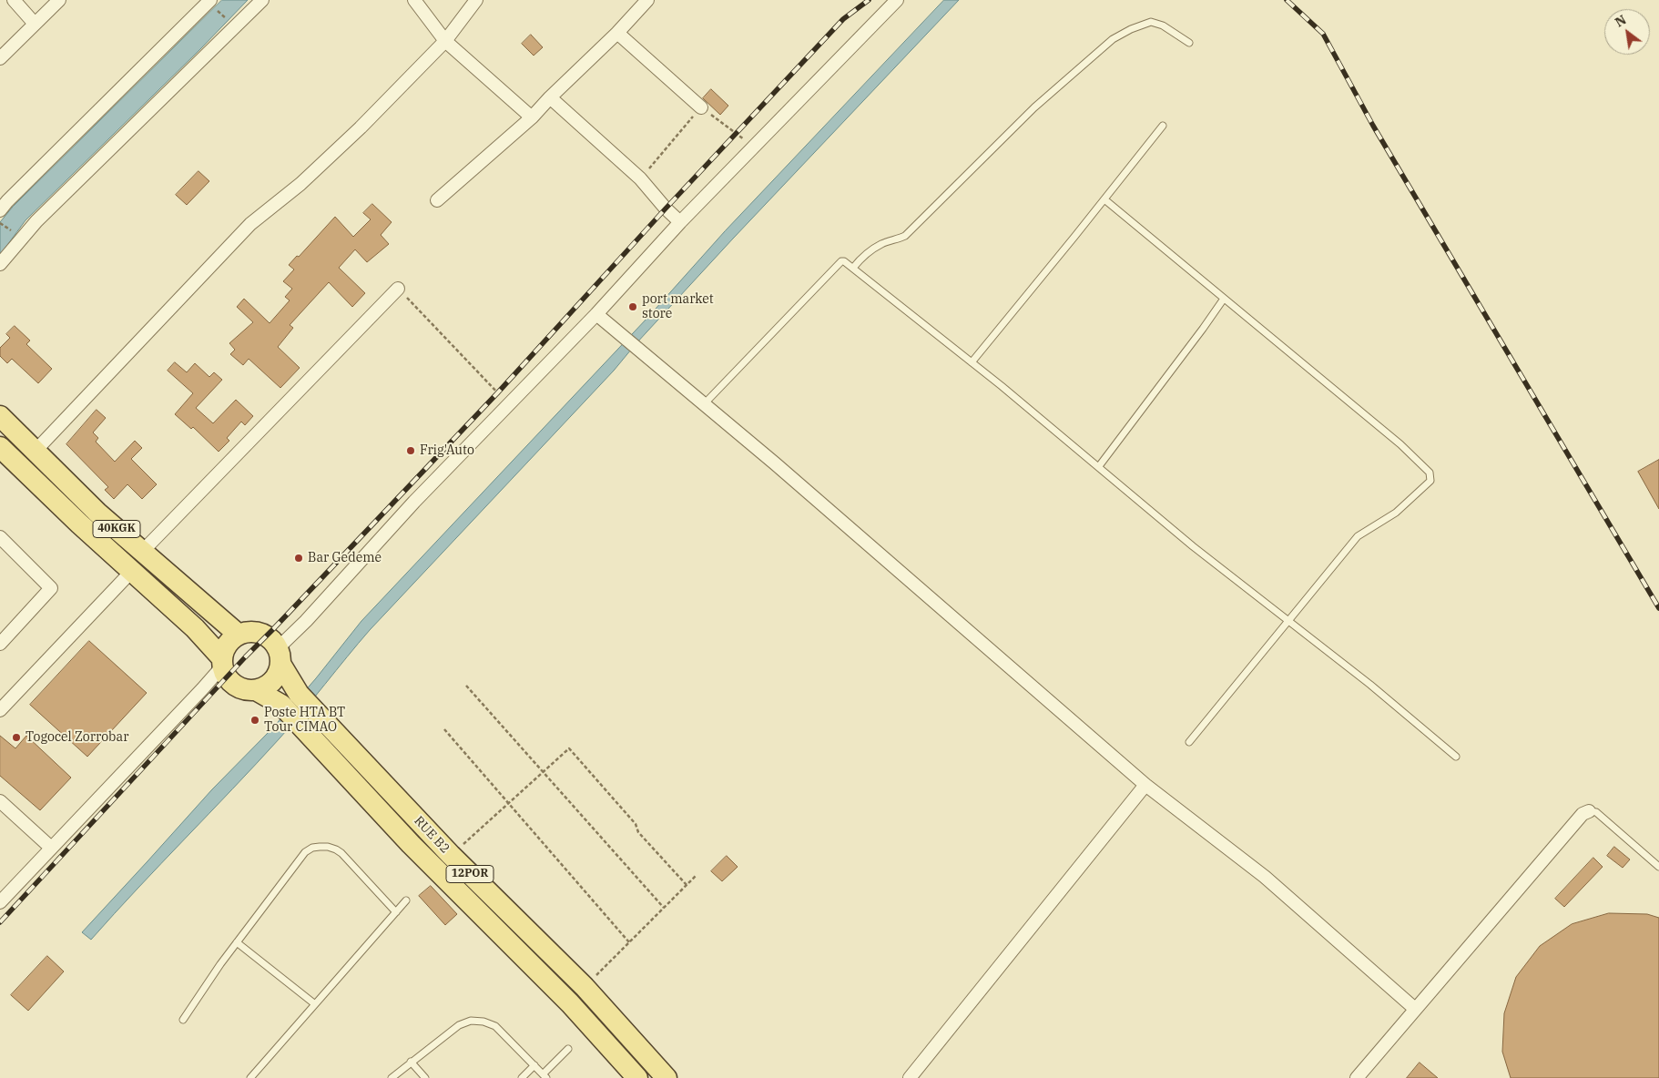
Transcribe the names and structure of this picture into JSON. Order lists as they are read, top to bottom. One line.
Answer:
{"streets":{"main road":["40KGK","RUE B2","12POR"]},"crossings":[["40KGK","RUE B2"]],"places":["port market store","Frig'Auto","Bar Gedeme","Poste HTA BT Tour CIMAO","Togocel Zorrobar"],"north":"top left"}
